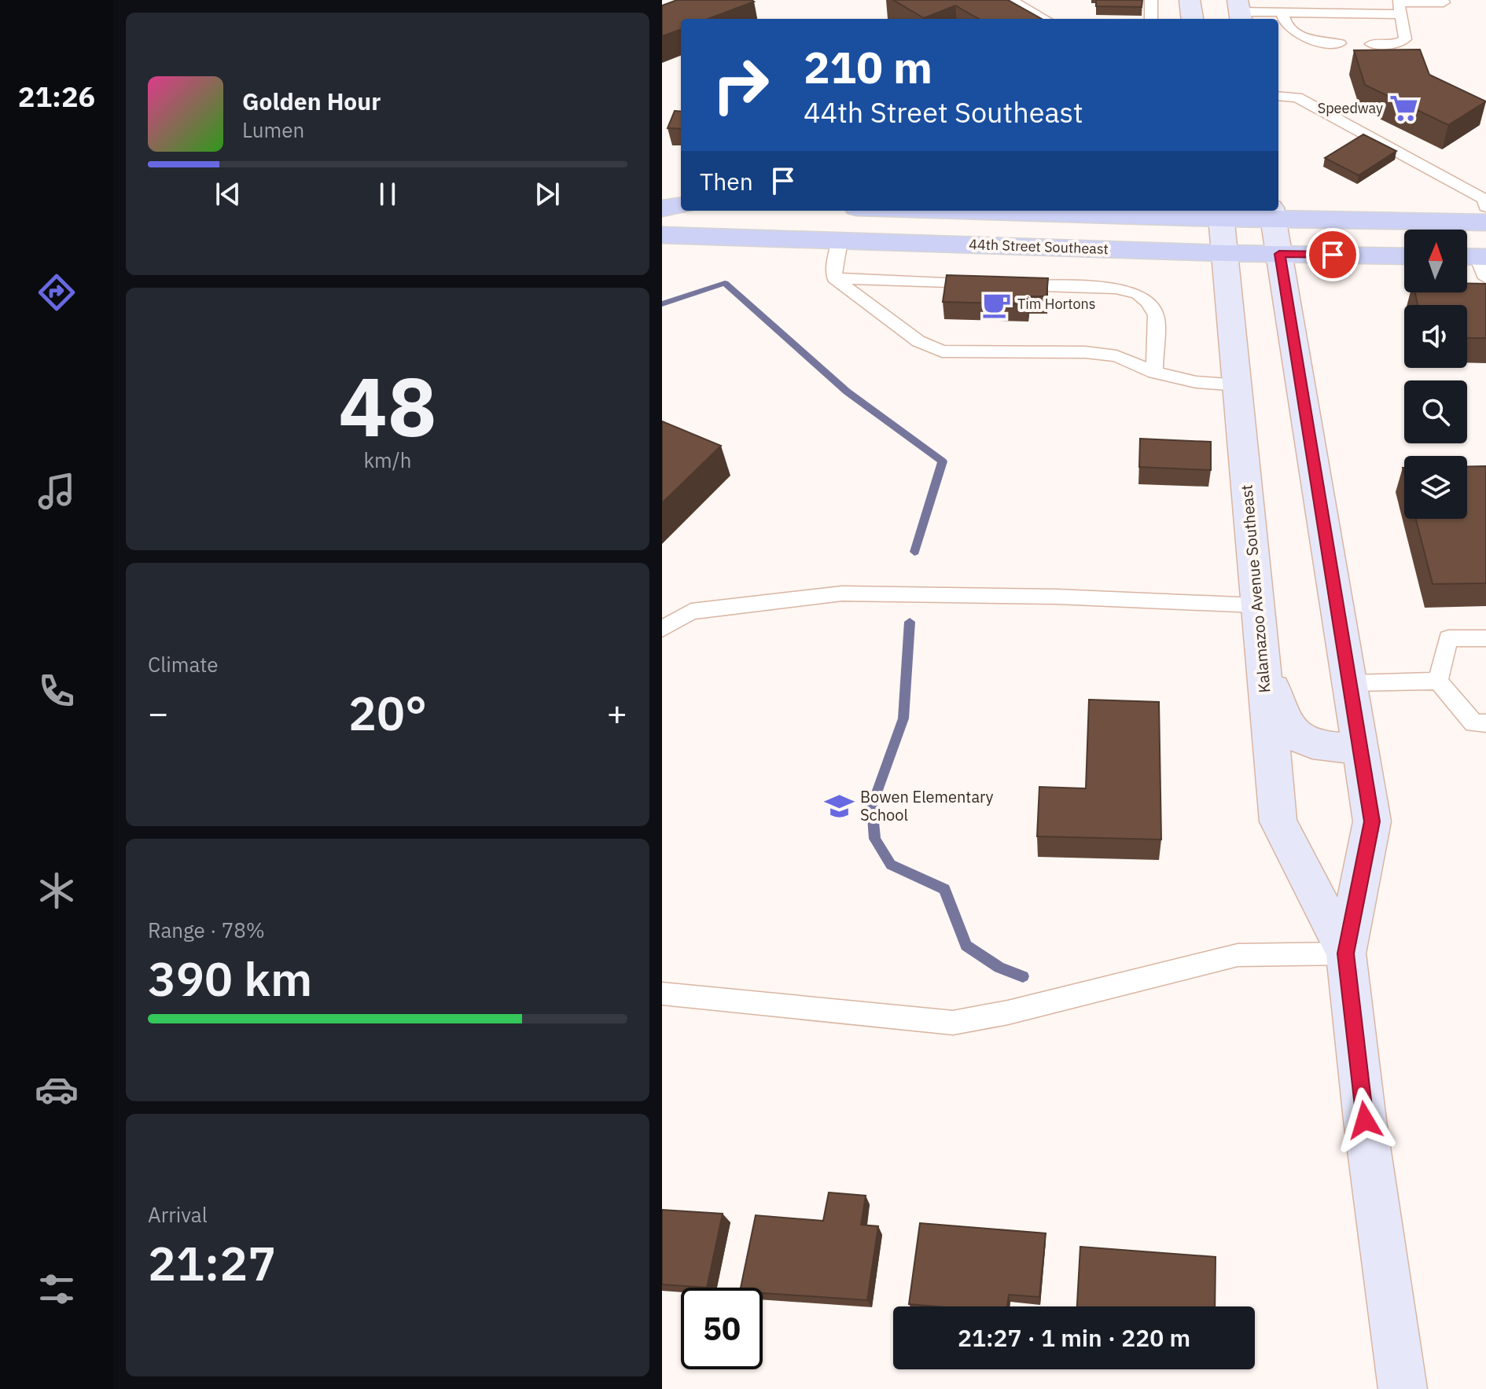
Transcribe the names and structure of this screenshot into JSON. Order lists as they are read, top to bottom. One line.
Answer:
{"streets":{"main road":["44th Street Southeast","Kalamazoo Avenue Southeast"]},"crossings":[["44th Street Southeast","Kalamazoo Avenue Southeast"]],"places":{"supermarket":["Speedway"],"cafe":["Tim Hortons"],"school or university":["Bowen Elementary School"]},"north":"top","page":{"tabs":"21:26","turn":["210 m","44th Street Southeast"],"song":["Golden Hour","Lumen"],"then":"Then","tile":[["48","km/h"],"Climate",["Range · 78%","390 km"],["Arrival","21:27"]],"heat":["−","20°","+"],"limit":"50","trip":"21:27 · 1 min · 220 m"}}
